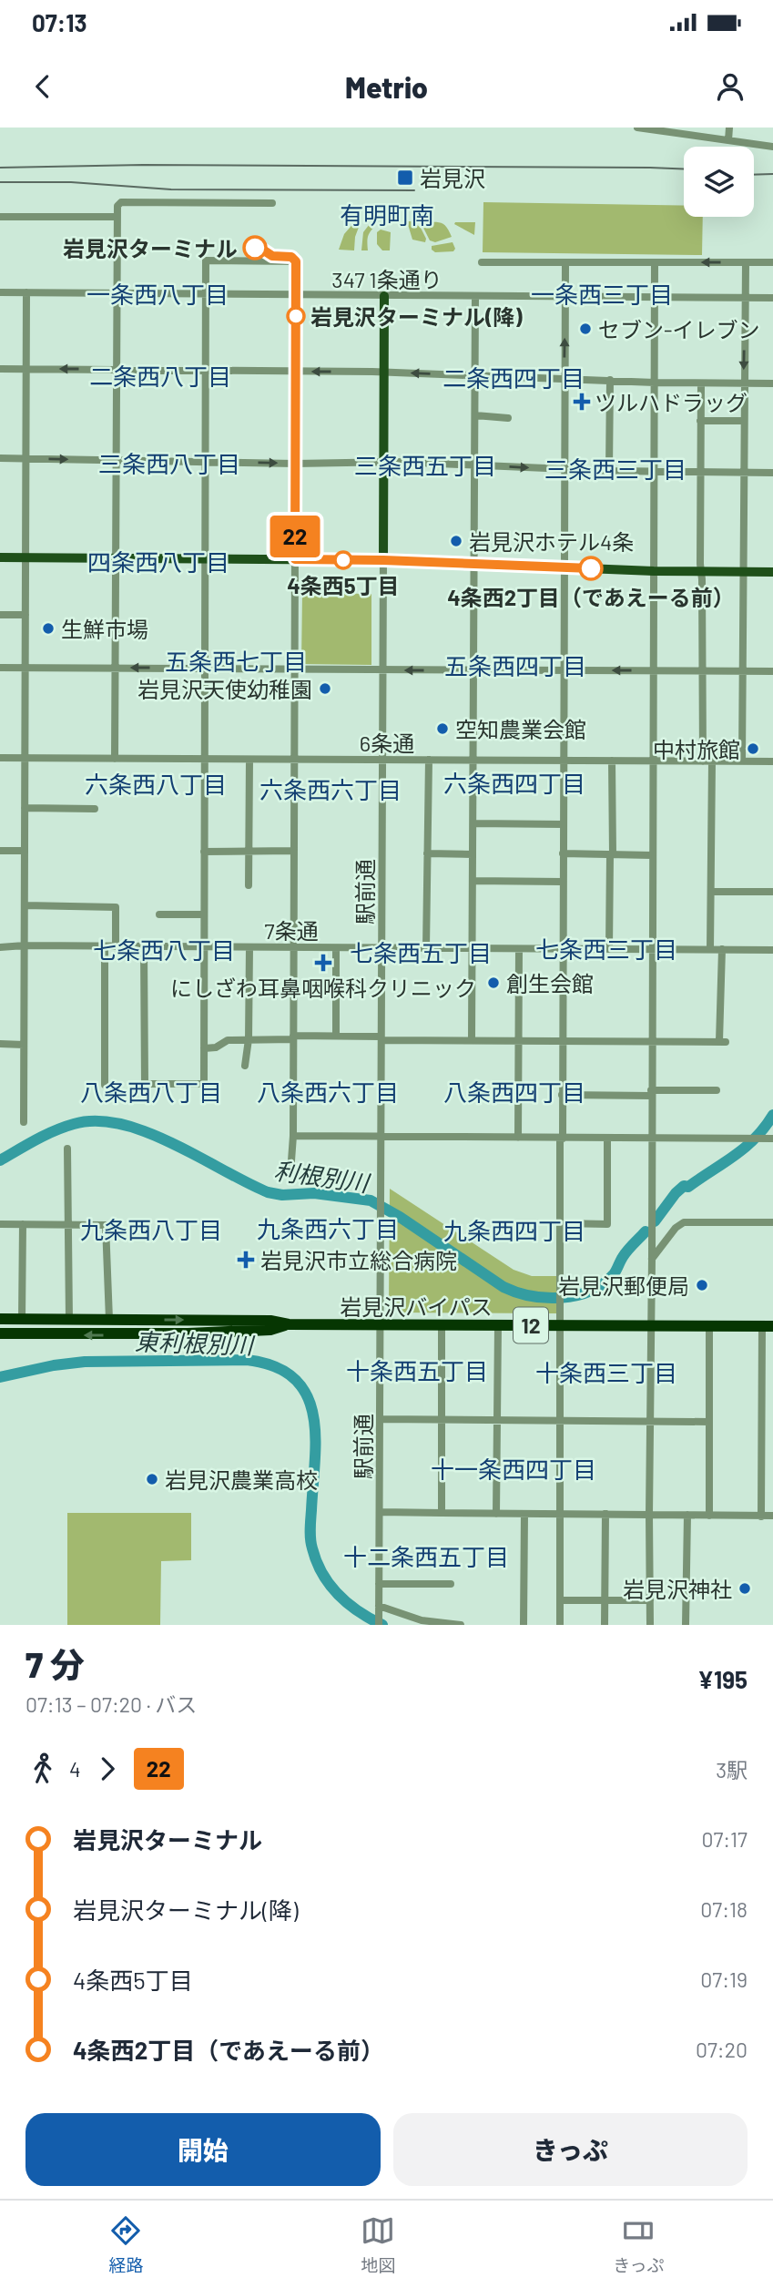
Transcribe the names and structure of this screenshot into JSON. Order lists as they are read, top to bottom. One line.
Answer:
{"streets":{"highway":["岩見沢バイパス","12"],"street":["347 1条通り","6条通","駅前通","7条通"]},"crossings":[["6条通","駅前通"],["駅前通","7条通"],["駅前通","岩見沢バイパス"]],"districts":["有明町南","一条西八丁目","一条西三丁目","二条西八丁目","二条西四丁目","三条西八丁目","三条西五丁目","三条西三丁目","四条西八丁目","五条西七丁目","五条西四丁目","六条西四丁目","六条西八丁目","六条西六丁目","七条西三丁目","七条西八丁目","七条西五丁目","八条西八丁目","八条西六丁目","八条西四丁目","九条西六丁目","九条西八丁目","九条西四丁目","十条西五丁目","十条西三丁目","十一条西四丁目","十二条西五丁目"],"water":["利根別川","東利根別川"],"places":{"transit":["岩見沢"],"other":["岩見沢ターミナル","岩見沢ターミナル(降)","セブン-イレブン","岩見沢ホテル4条","4条西5丁目","4条西2丁目（であえーる前）","生鮮市場","岩見沢天使幼稚園","空知農業会館","中村旅館","創生会館","岩見沢郵便局","岩見沢農業高校","岩見沢神社"],"health":["ツルハドラッグ","にしざわ耳鼻咽喉科クリニック","岩見沢市立総合病院"]},"lines":["bus line 22"],"page":{"status":"07:13","header":"Metrio","on_map":"22","heading":["7 分","07:13 – 07:20 · バス","¥195"],"legs":["4","22","3駅"],"list":[{"name":"岩見沢ターミナル","value":"07:17"},{"name":"岩見沢ターミナル(降)","value":"07:18"},{"name":"4条西5丁目","value":"07:19"},{"name":"4条西2丁目（であえーる前）","value":"07:20"}],"buttons":["開始","きっぷ"],"tabs":["経路","地図","きっぷ"]}}
